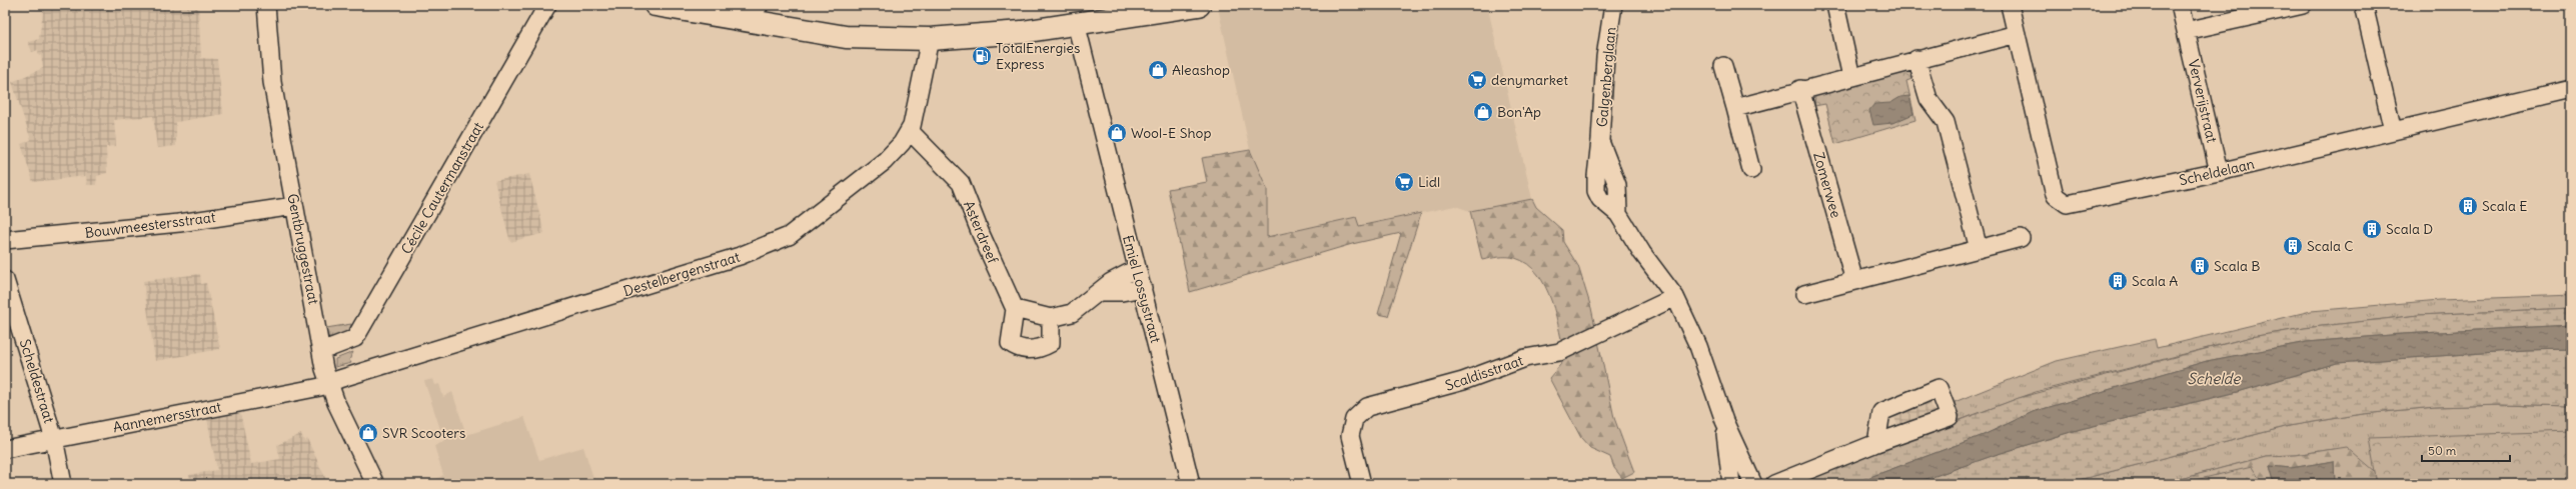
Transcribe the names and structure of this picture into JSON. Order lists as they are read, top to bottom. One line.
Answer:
{"streets":{"street":["Galgenberglaan","Ververijstraat","Scheldelaan","Zomerwee","Cécile Cautermanstraat","Bouwmeestersstraat","Asterdreef","Gentbruggestraat","Destelbergenstraat","Emiel Lossystraat","Scaldisstraat","Scheldestraat","Aannemersstraat"]},"crossings":[["Galgenberglaan","Scaldisstraat"],["Ververijstraat","Scheldelaan"],["Cécile Cautermanstraat","Gentbruggestraat"],["Bouwmeestersstraat","Gentbruggestraat"],["Asterdreef","Destelbergenstraat"],["Gentbruggestraat","Destelbergenstraat"],["Gentbruggestraat","Aannemersstraat"],["Destelbergenstraat","Aannemersstraat"],["Scheldestraat","Aannemersstraat"]],"water":["Schelde"],"places":{"fuel station":["TotalEnergies Express"],"shop":["Aleashop","Bon'Ap","Wool-E Shop","SVR Scooters"],"supermarket":["denymarket","Lidl"],"building":["Scala E","Scala D","Scala C","Scala B","Scala A"]},"scale_bar":"50 m"}
